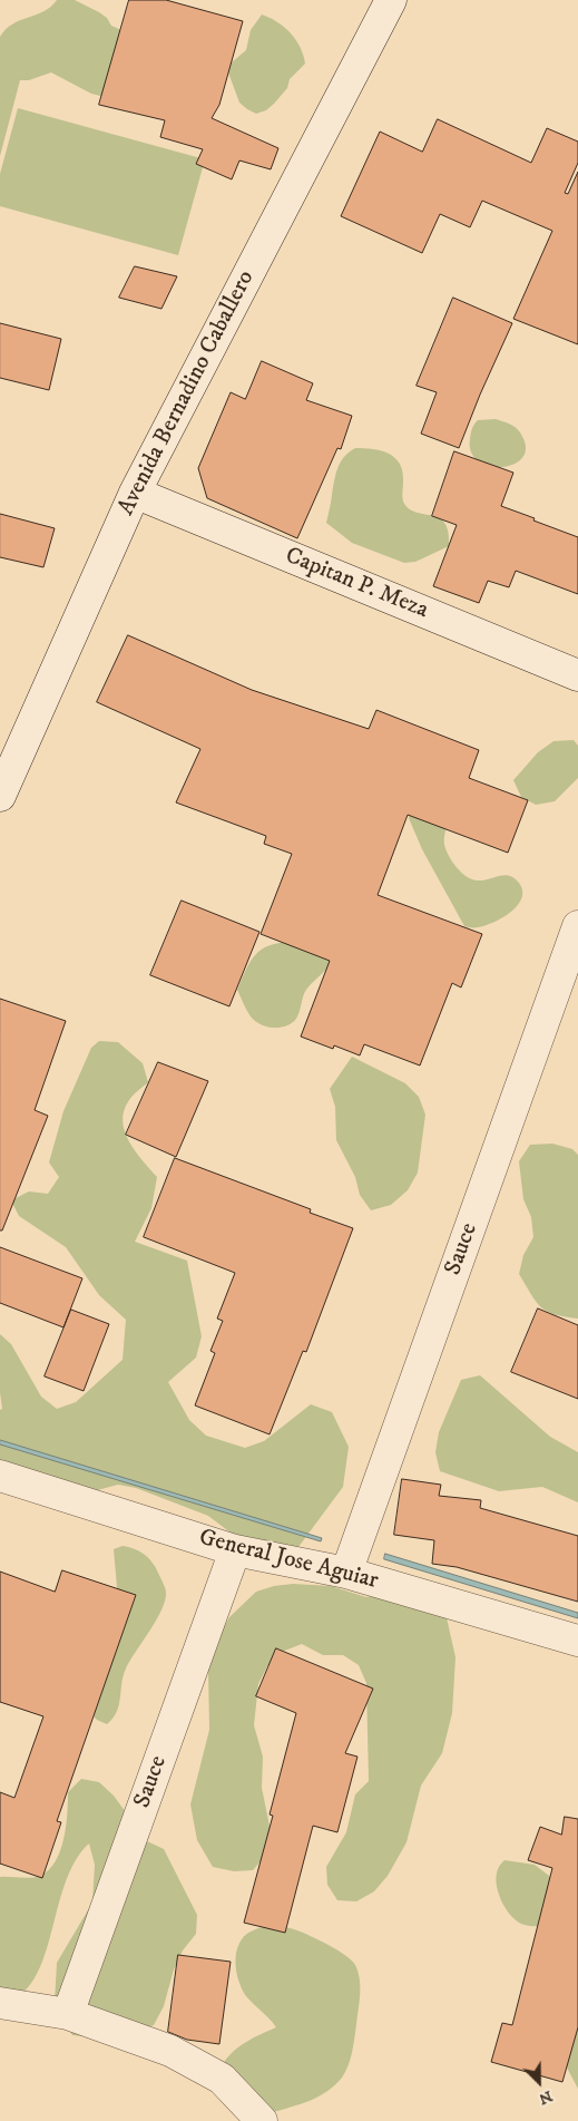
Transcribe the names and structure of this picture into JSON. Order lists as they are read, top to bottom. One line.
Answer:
{"streets":{"street":["Avenida Bernadino Caballero","Capitan P. Meza","Sauce","General Jose Aguiar"]},"crossings":[["Avenida Bernadino Caballero","Capitan P. Meza"],["Sauce","General Jose Aguiar"]],"north":"bottom right"}
